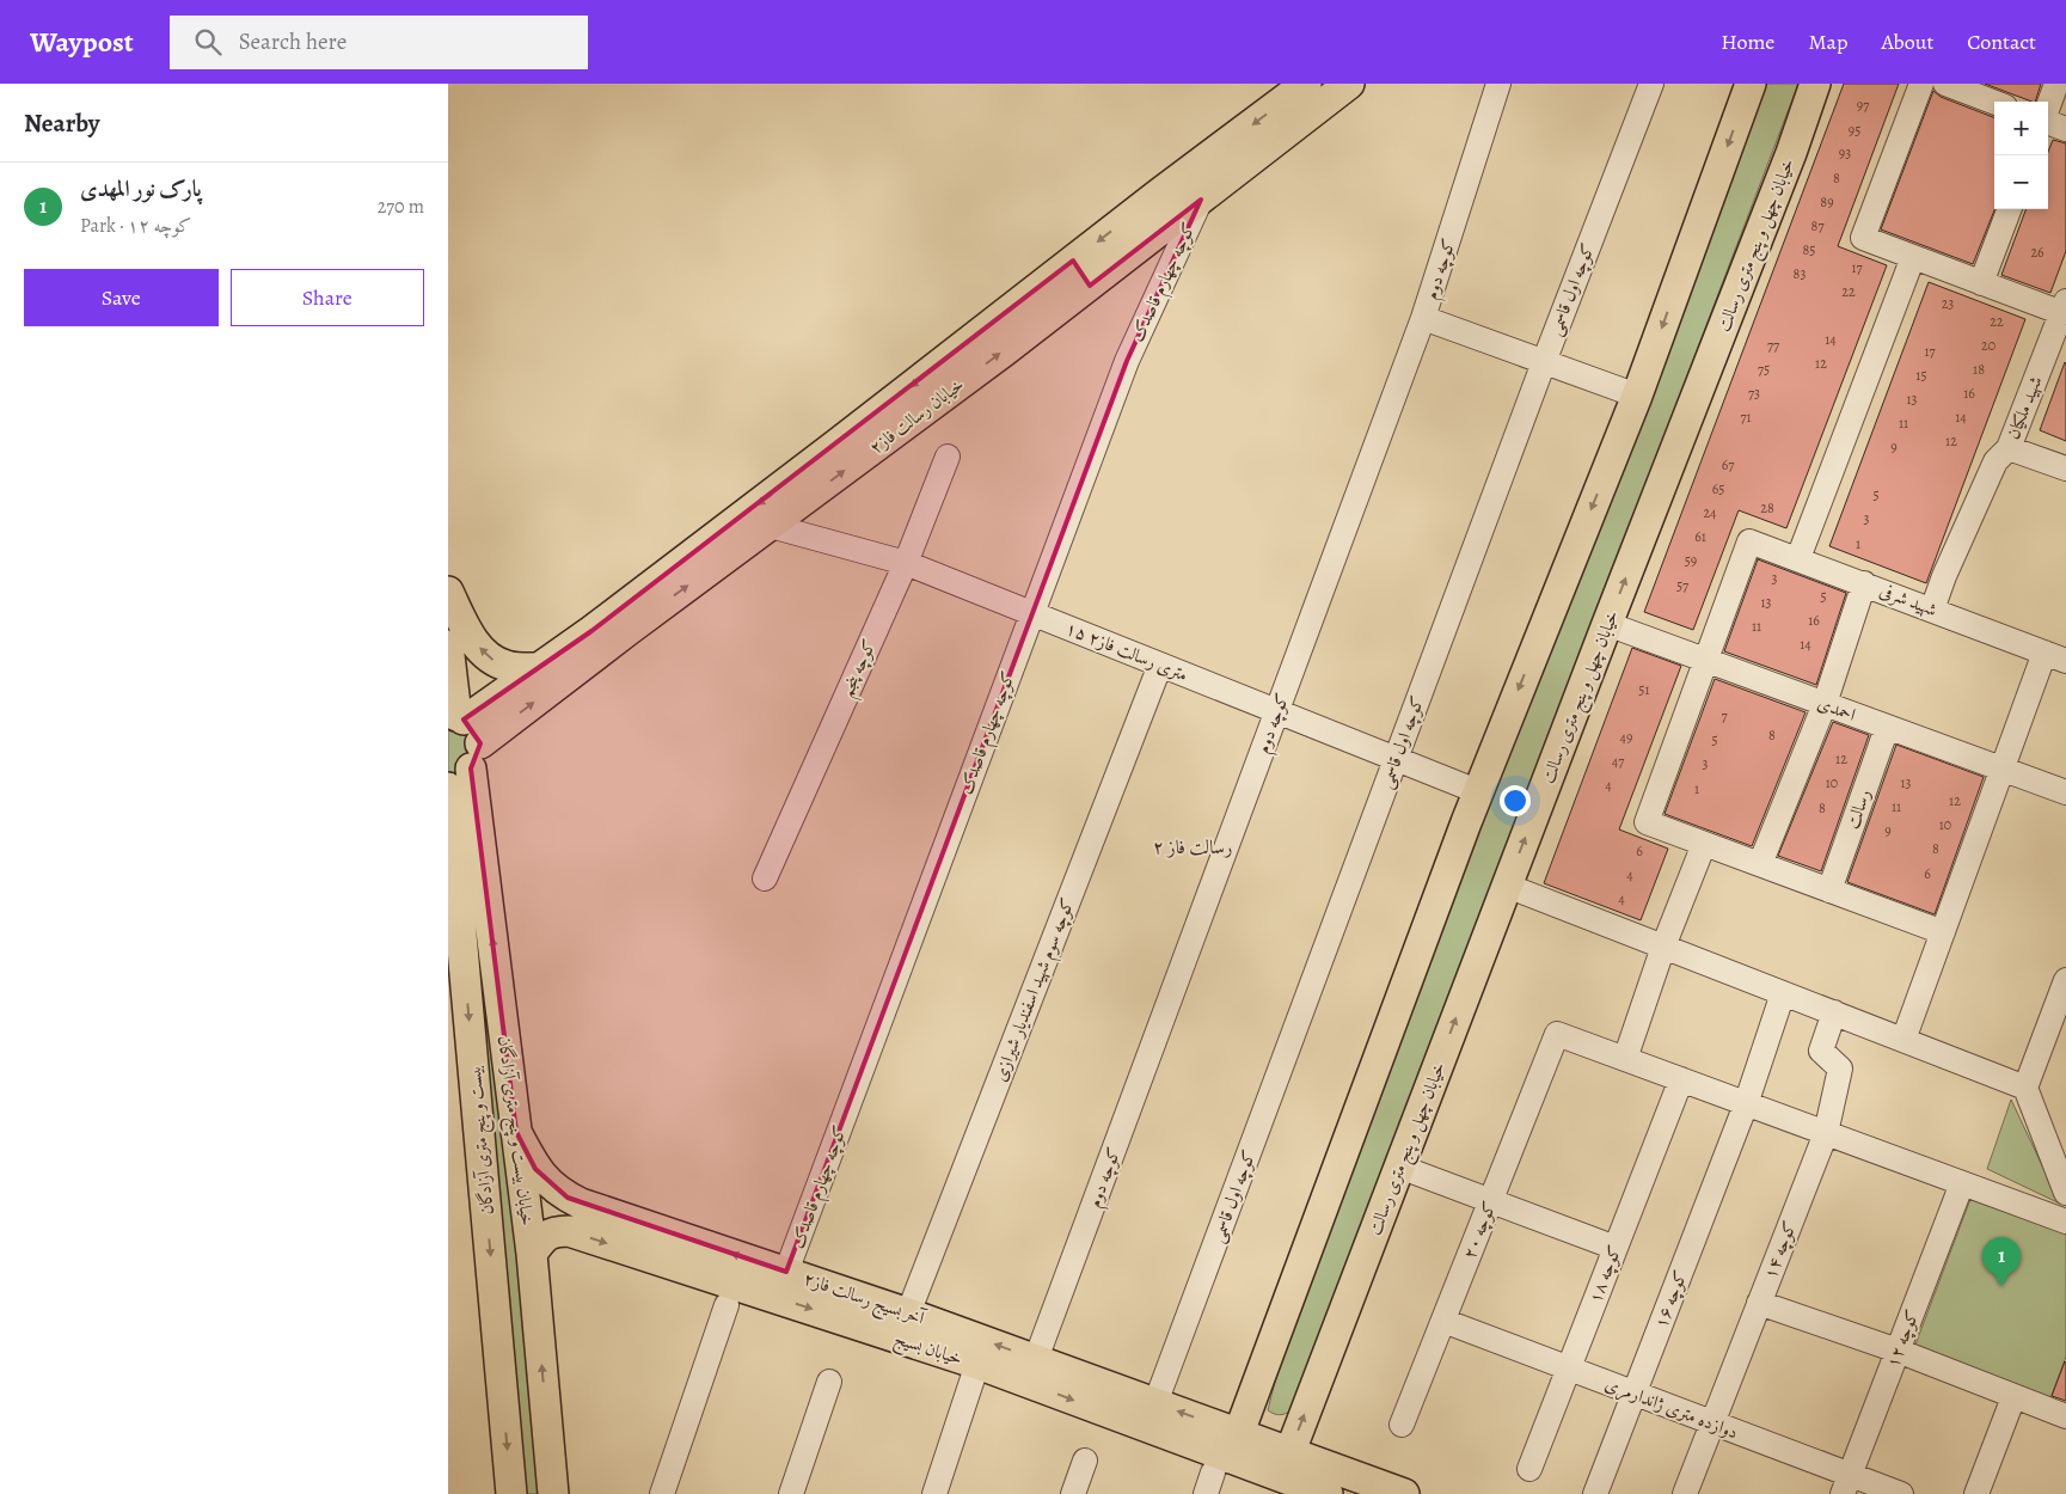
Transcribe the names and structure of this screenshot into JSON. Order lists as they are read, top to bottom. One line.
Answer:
{"streets":{"main road":["خیابان چهل و پنج متری رسالت","خیابان رسالت فاز۲","خیابان بیست و پنج متری آزادگان","بیست و پنج متری آزادگان","آخر بسیج رسالت فاز۲","خیابان بسیج"],"street":["کوچه دوم","کوچه چهارم قاصدک","کوچه اول قاسمی","شهید ملکیان","شهید شرفی","۱۵ متری رسالت فاز۲","کوچه پنجم","احمدی","رسالت","کوچه سوم شهید اسفندیار شیرازی","۲۰ کوچه","‍‍ ۱۴ کوچه","۱۸ کوچه","۱۶ کوچه","۱۲ کوچه","دوازده متری ژاندارمری"]},"crossings":[["خیابان چهل و پنج متری رسالت","احمدی"],["خیابان چهل و پنج متری رسالت","خیابان بسیج"],["کوچه دوم","۱۵ متری رسالت فاز۲"],["کوچه دوم","آخر بسیج رسالت فاز۲"],["کوچه چهارم قاصدک","خیابان رسالت فاز۲"],["کوچه چهارم قاصدک","۱۵ متری رسالت فاز۲"],["کوچه چهارم قاصدک","آخر بسیج رسالت فاز۲"],["کوچه اول قاسمی","۱۵ متری رسالت فاز۲"],["کوچه اول قاسمی","آخر بسیج رسالت فاز۲"],["شهید ملکیان","شهید شرفی"],["خیابان رسالت فاز۲","۱۵ متری رسالت فاز۲"],["خیابان رسالت فاز۲","خیابان بیست و پنج متری آزادگان"],["شهید شرفی","احمدی"],["۱۵ متری رسالت فاز۲","کوچه پنجم"],["۱۵ متری رسالت فاز۲","کوچه سوم شهید اسفندیار شیرازی"],["احمدی","رسالت"],["کوچه سوم شهید اسفندیار شیرازی","آخر بسیج رسالت فاز۲"],["خیابان بیست و پنج متری آزادگان","آخر بسیج رسالت فاز۲"],["۲۰ کوچه","دوازده متری ژاندارمری"],["‍‍ ۱۴ کوچه","دوازده متری ژاندارمری"],["۱۸ کوچه","دوازده متری ژاندارمری"],["آخر بسیج رسالت فاز۲","خیابان بسیج"],["۱۶ کوچه","دوازده متری ژاندارمری"],["۱۲ کوچه","دوازده متری ژاندارمری"]],"one_way":["خیابان بیست و پنج متری آزادگان","بیست و پنج متری آزادگان","آخر بسیج رسالت فاز۲","خیابان بسیج"],"districts":["رسالت فاز ۲"],"house_numbers":["97","95","93","8","89","87","85","26","17","83","22","23","22","14","77","20","17","12","75","18","15","73","16","13","71","14","11","12","9","67","65","5","28","24","3","61","1","59","3","57","5","13","16","11","14","51","7","8","49","5","12","47","3","10","13","4","1","12","11","8","10","9","8","6","6","4","4"],"page":{"header":"Waypost","search":"Search here","nav":["Home","Map","About","Contact"],"heading":"Nearby","map_buttons":["+","−"],"list":[{"mark":"1","name":"پارک نور المهدی","note":"Park · ۱۲ کوچه","value":"270 m"}],"buttons":["Save","Share"],"pins":"1"}}
